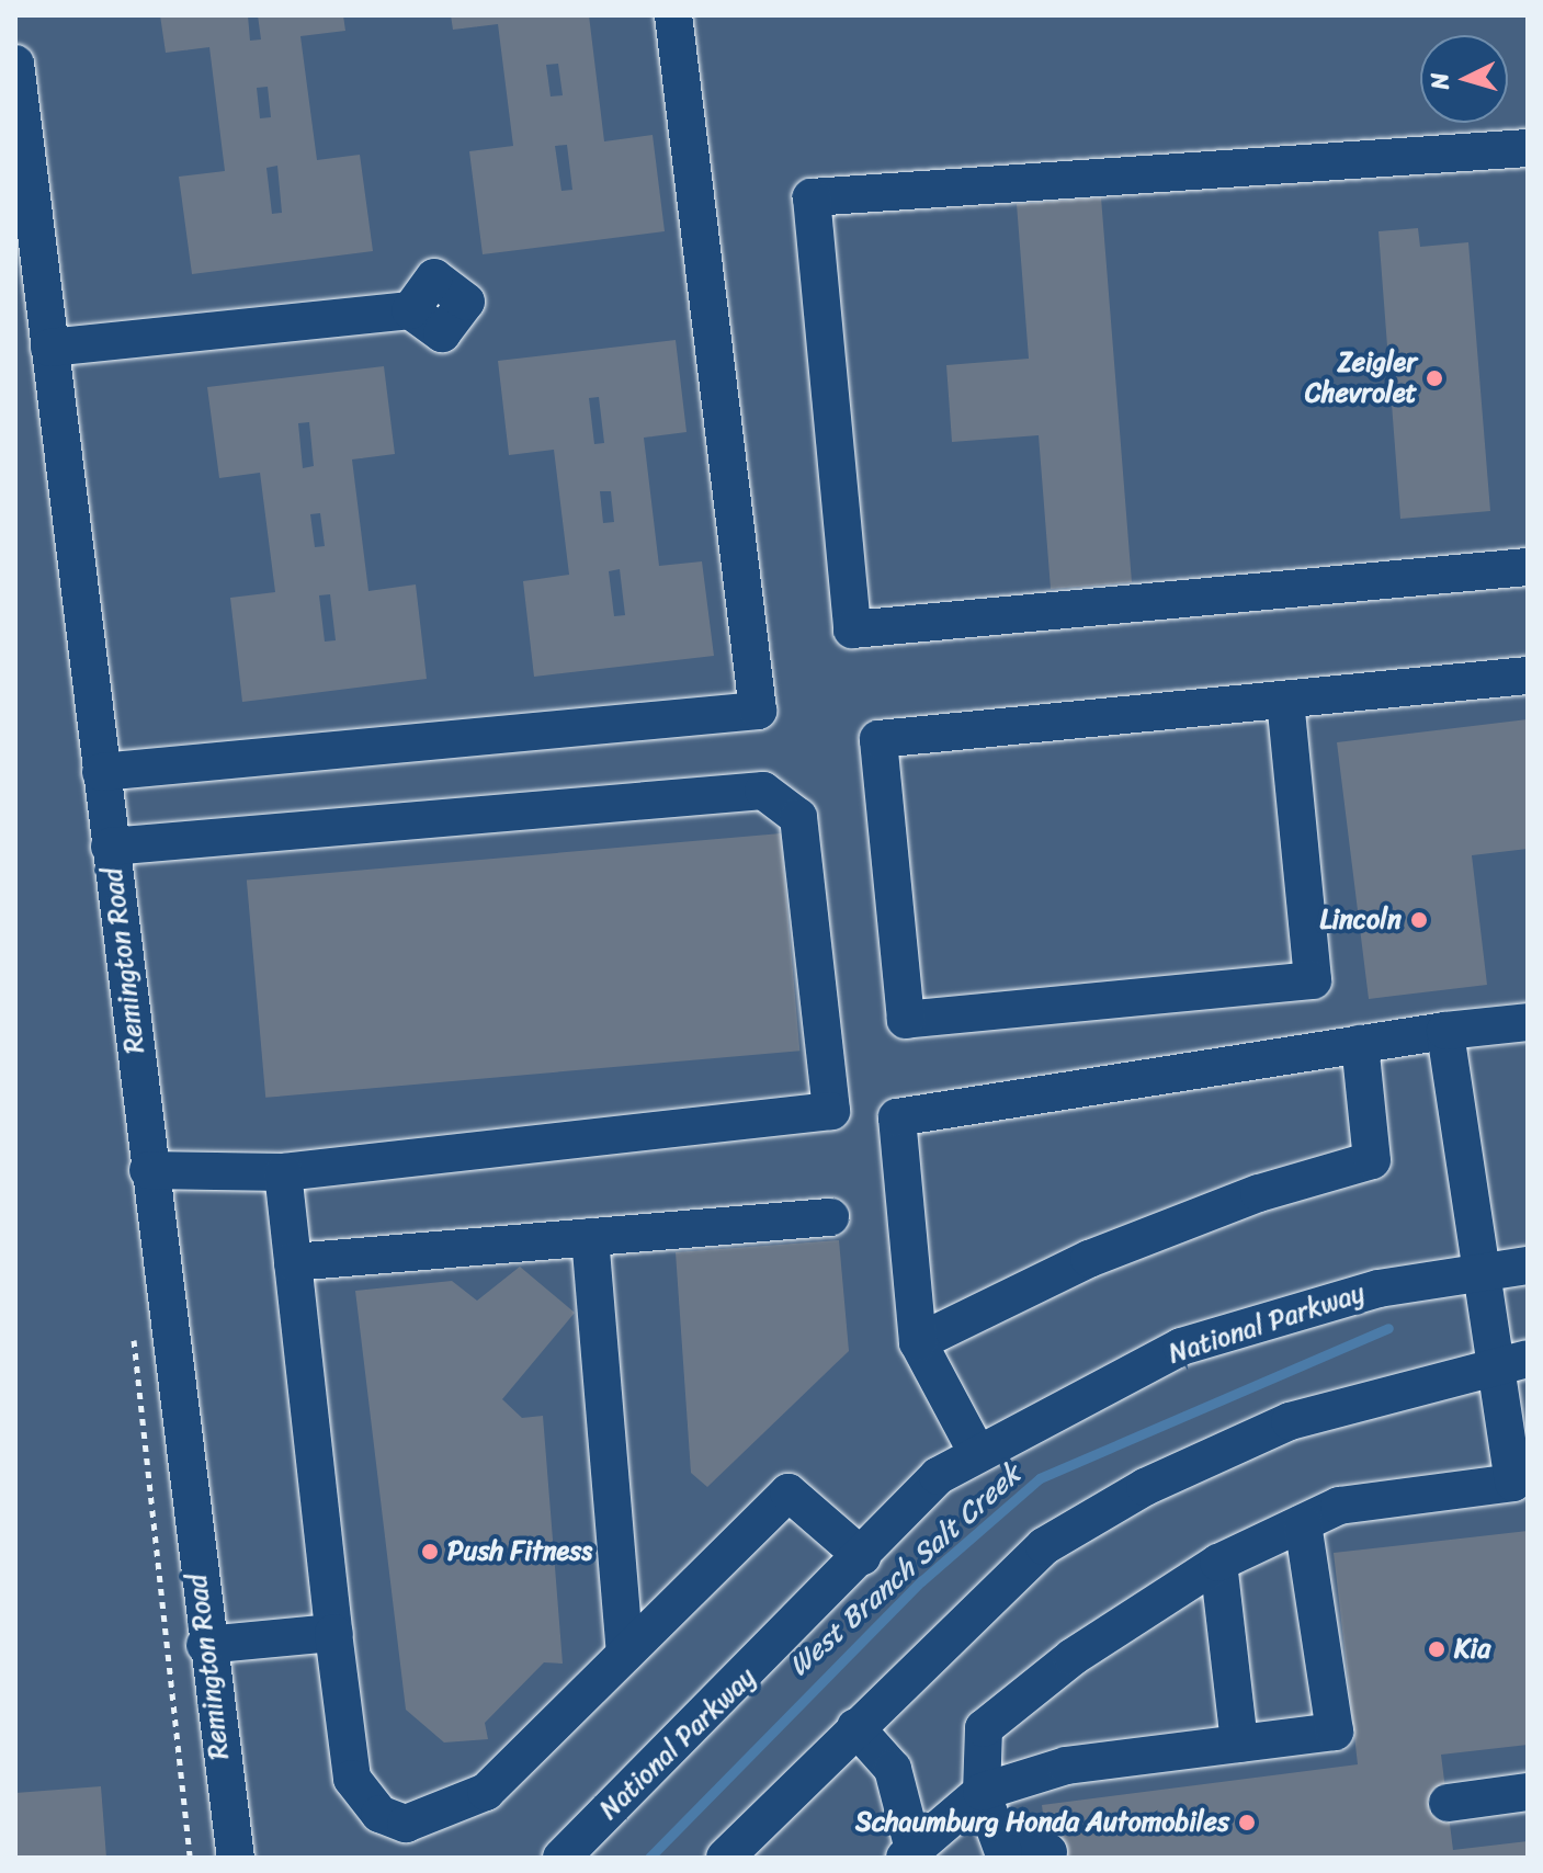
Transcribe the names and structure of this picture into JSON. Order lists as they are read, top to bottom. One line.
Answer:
{"streets":{"street":["Remington Road","National Parkway"]},"water":["West Branch Salt Creek"],"places":["Zeigler Chevrolet","Lincoln","Push Fitness","Kia","Schaumburg Honda Automobiles"],"north":"left"}
